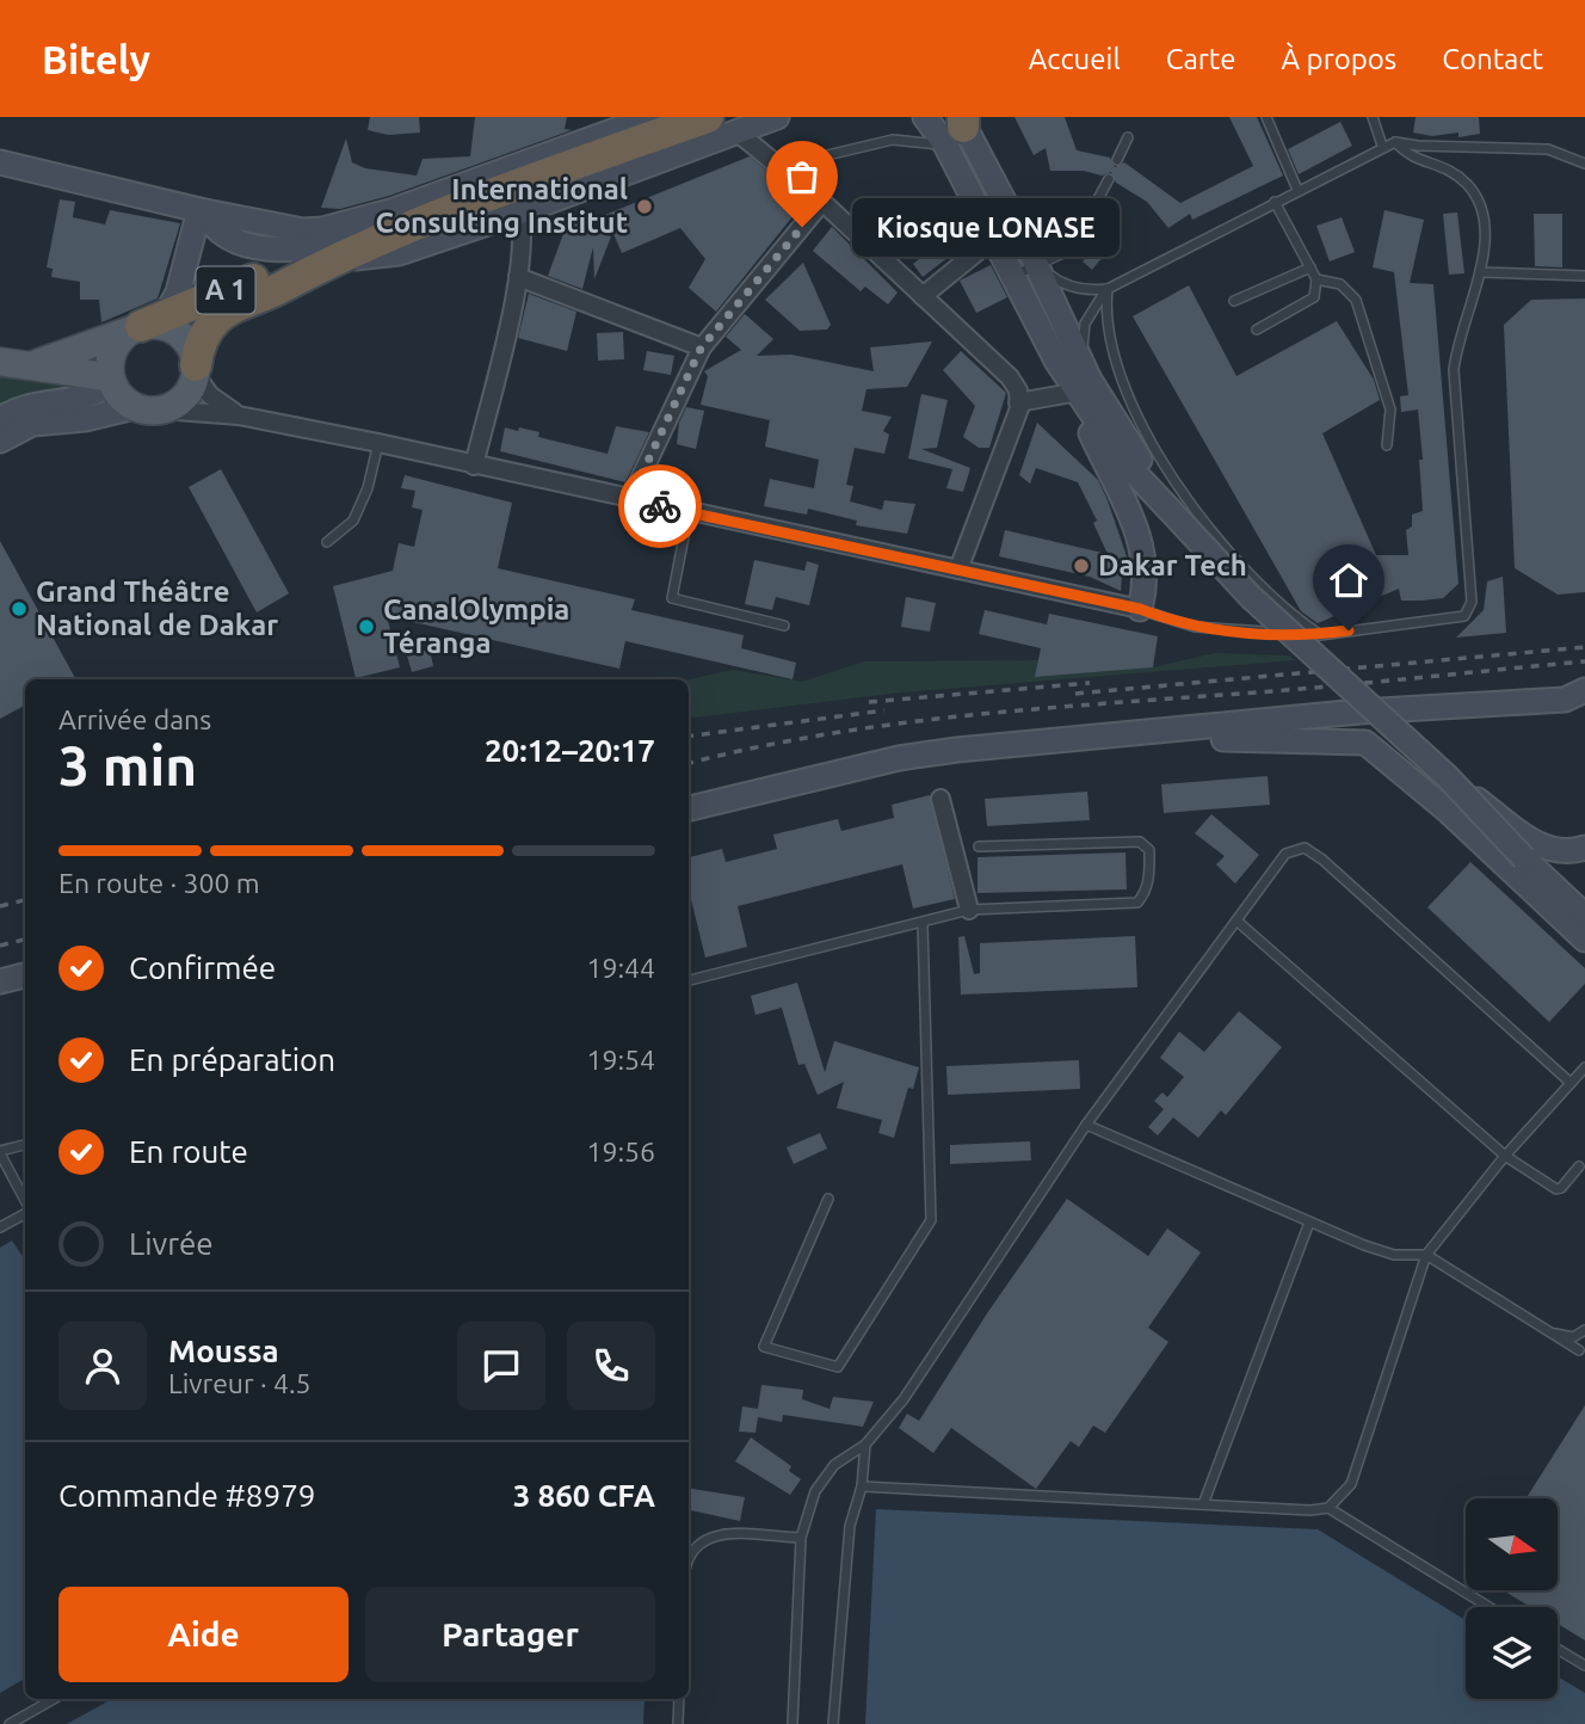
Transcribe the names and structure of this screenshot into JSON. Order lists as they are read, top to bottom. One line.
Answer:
{"streets":{"highway":["A 1"]},"places":["International Consulting Institut","Kiosque LONASE","Dakar Tech","Grand Théâtre National de Dakar","CanalOlympia Téranga"],"north":"right","page":{"header":"Bitely","nav":["Accueil","Carte","À propos","Contact"],"bubble":"Kiosque LONASE","heading":["3 min","Arrivée dans","20:12–20:17"],"panel":["Moussa","Livreur · 4.5","Commande #8979","3 860 CFA"],"bar":"En route · 300 m","list":[["Confirmée","19:44"],["En préparation","19:54"],["En route","19:56"],"Livrée"],"buttons":["Aide","Partager"]}}
